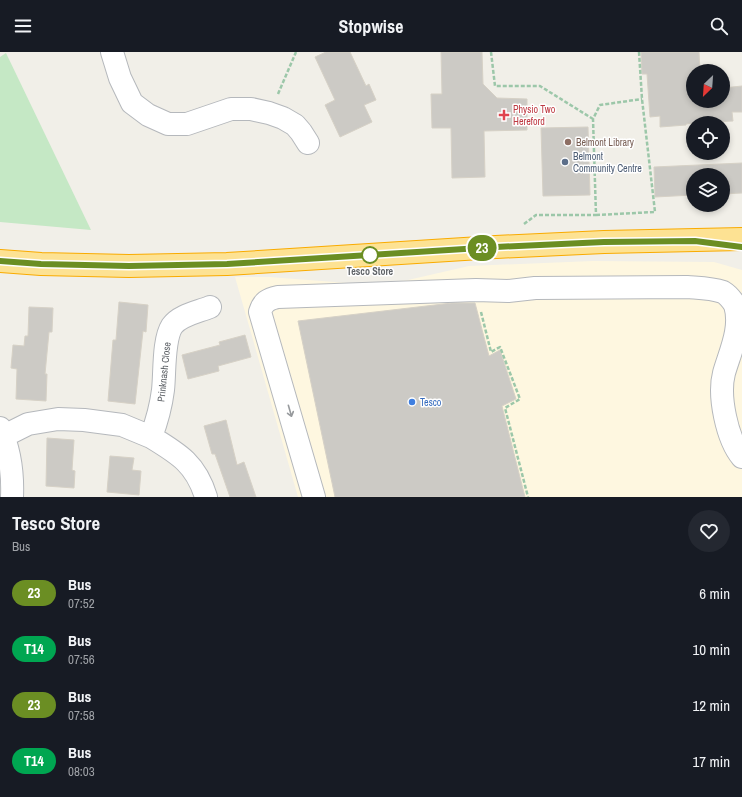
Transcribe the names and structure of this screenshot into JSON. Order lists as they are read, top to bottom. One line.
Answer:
{"streets":{"street":["Prinknash Close"]},"places":{"health":["Physio Two Hereford"],"other":["Belmont Library","Belmont Community Centre","Tesco Store","Tesco"]},"lines":["bus line 23"],"north":"bottom left","page":{"header":"Stopwise","on_map":"23","heading":["Tesco Store","Bus"],"list":[{"mark":"23","name":"Bus","note":"07:52","value":"6 min"},{"mark":"T14","name":"Bus","note":"07:56","value":"10 min"},{"mark":"23","name":"Bus","note":"07:58","value":"12 min"},{"mark":"T14","name":"Bus","note":"08:03","value":"17 min"}]}}
